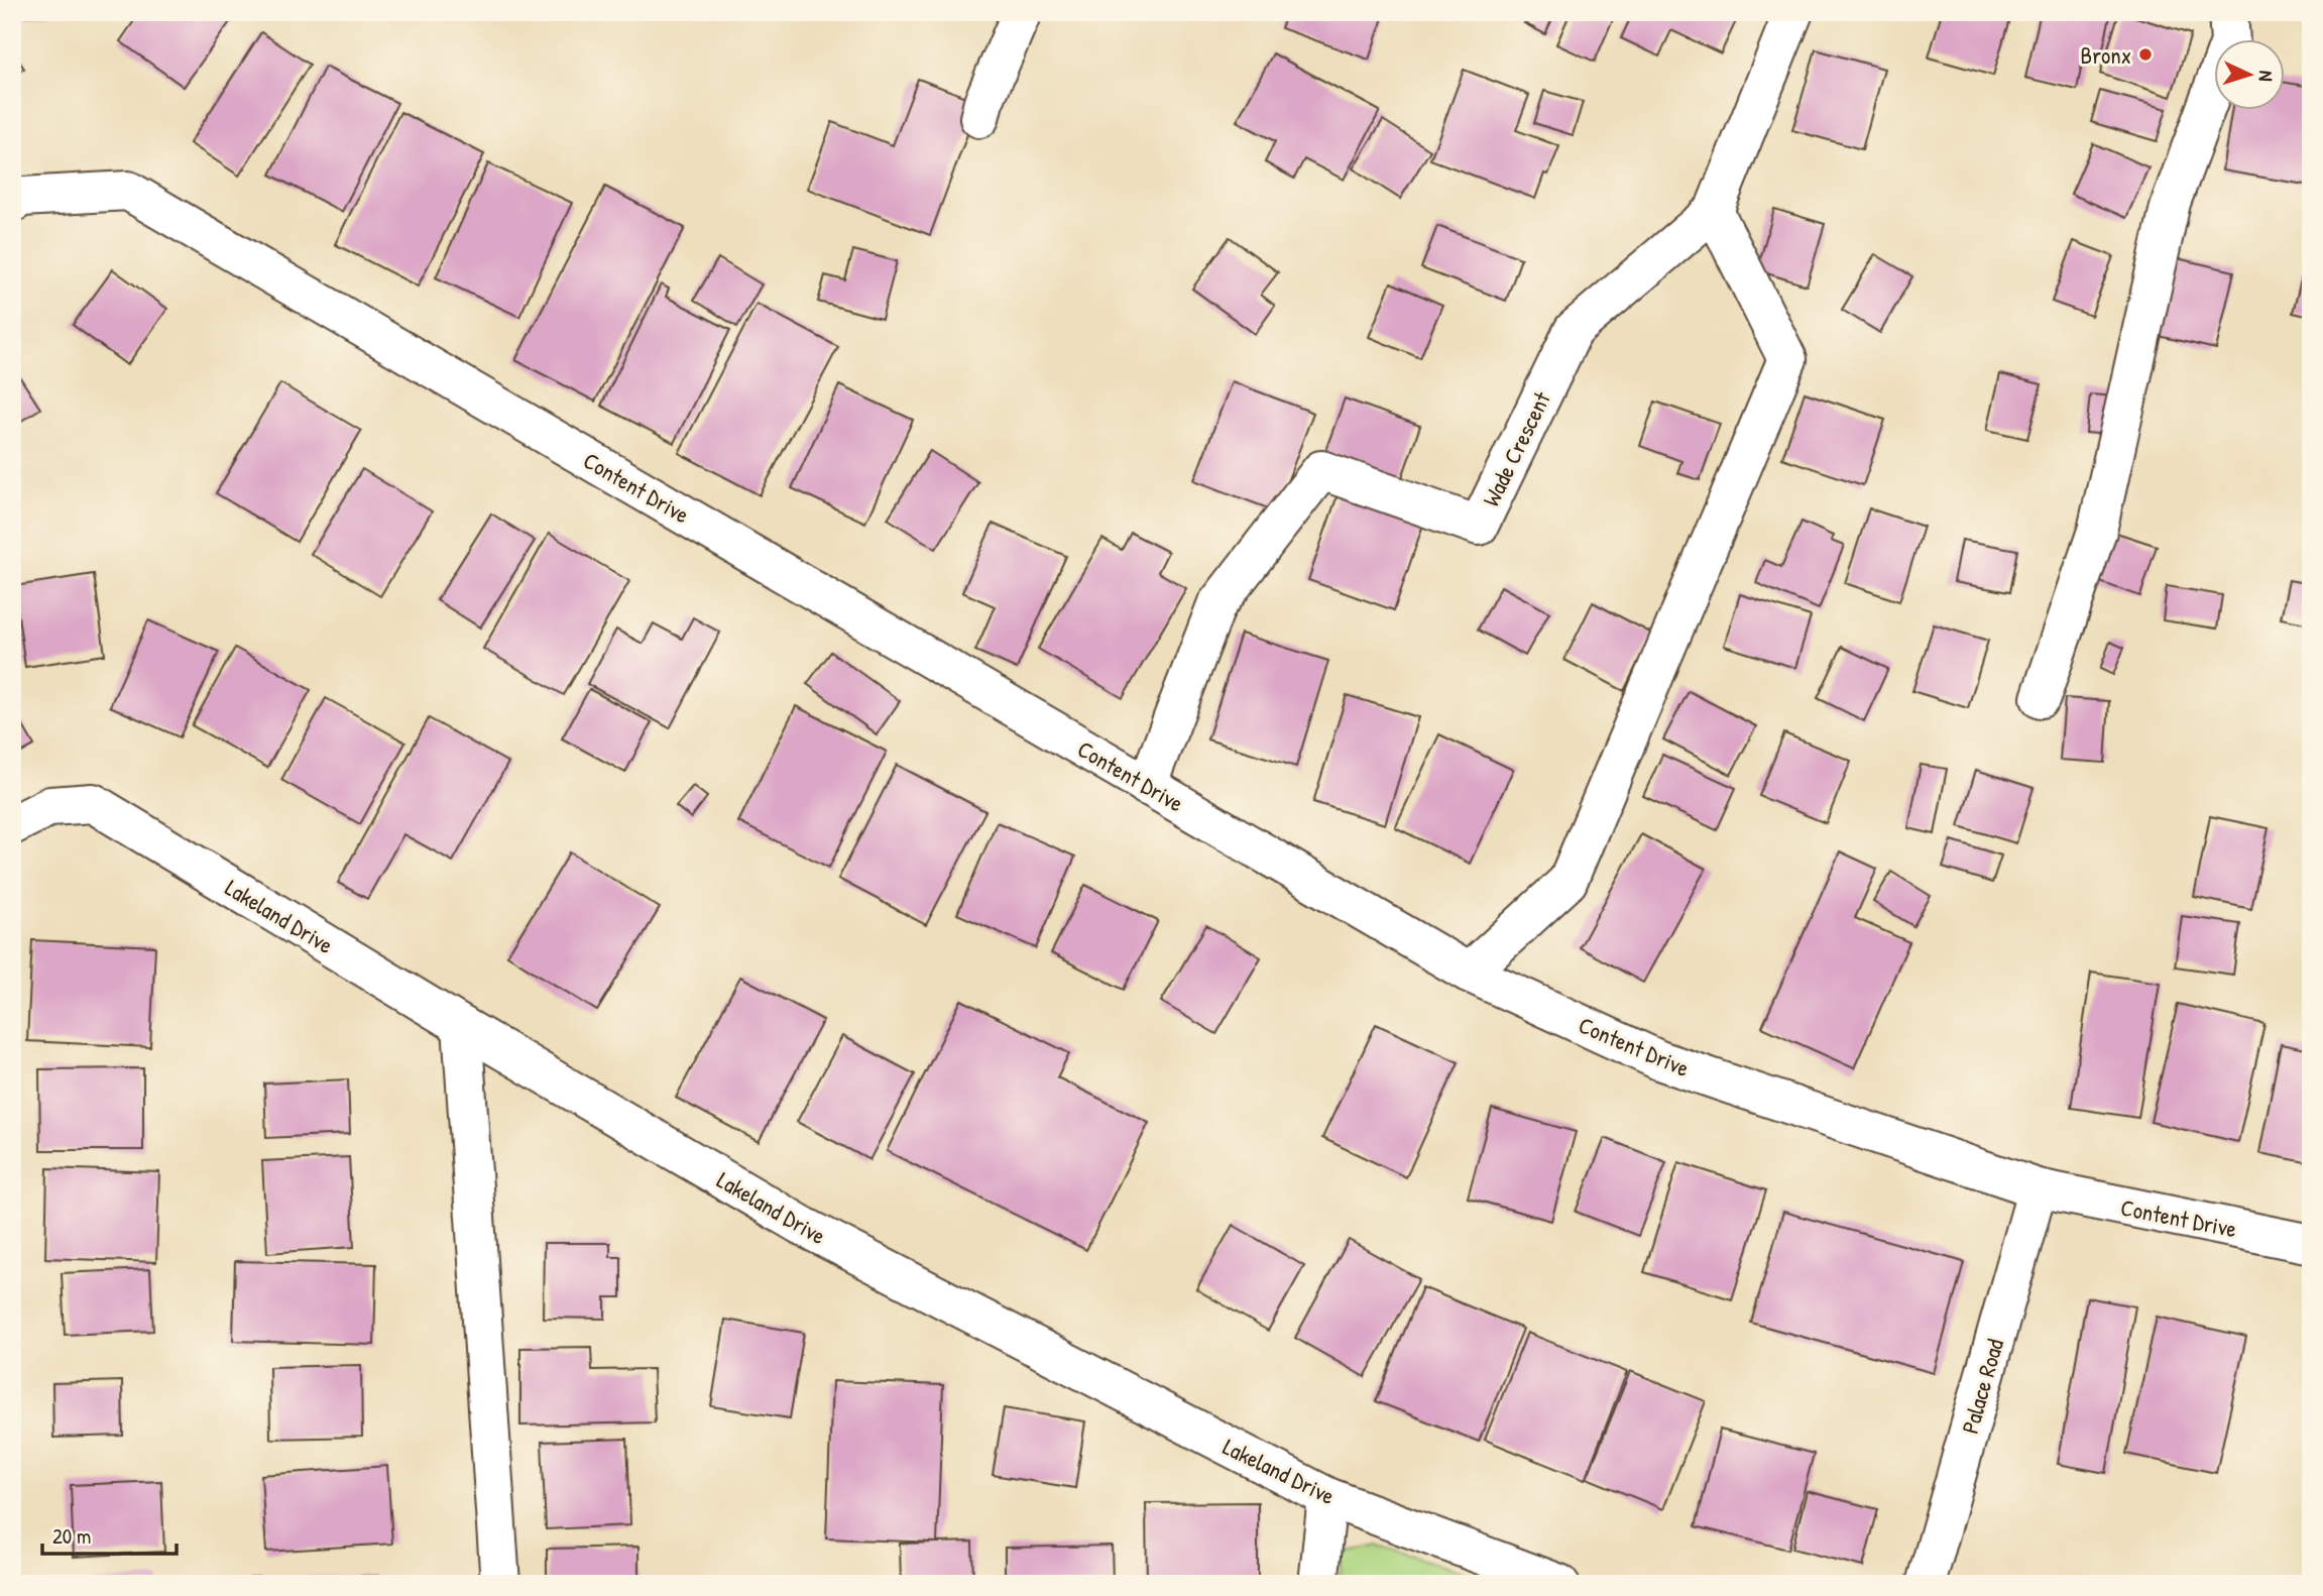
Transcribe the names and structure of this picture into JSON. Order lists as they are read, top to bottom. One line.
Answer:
{"streets":{"street":["Wade Crescent","Content Drive","Lakeland Drive","Palace Road"]},"crossings":[["Wade Crescent","Content Drive"],["Content Drive","Palace Road"]],"places":["Bronx"],"scale_bar":"20 m","north":"right"}
